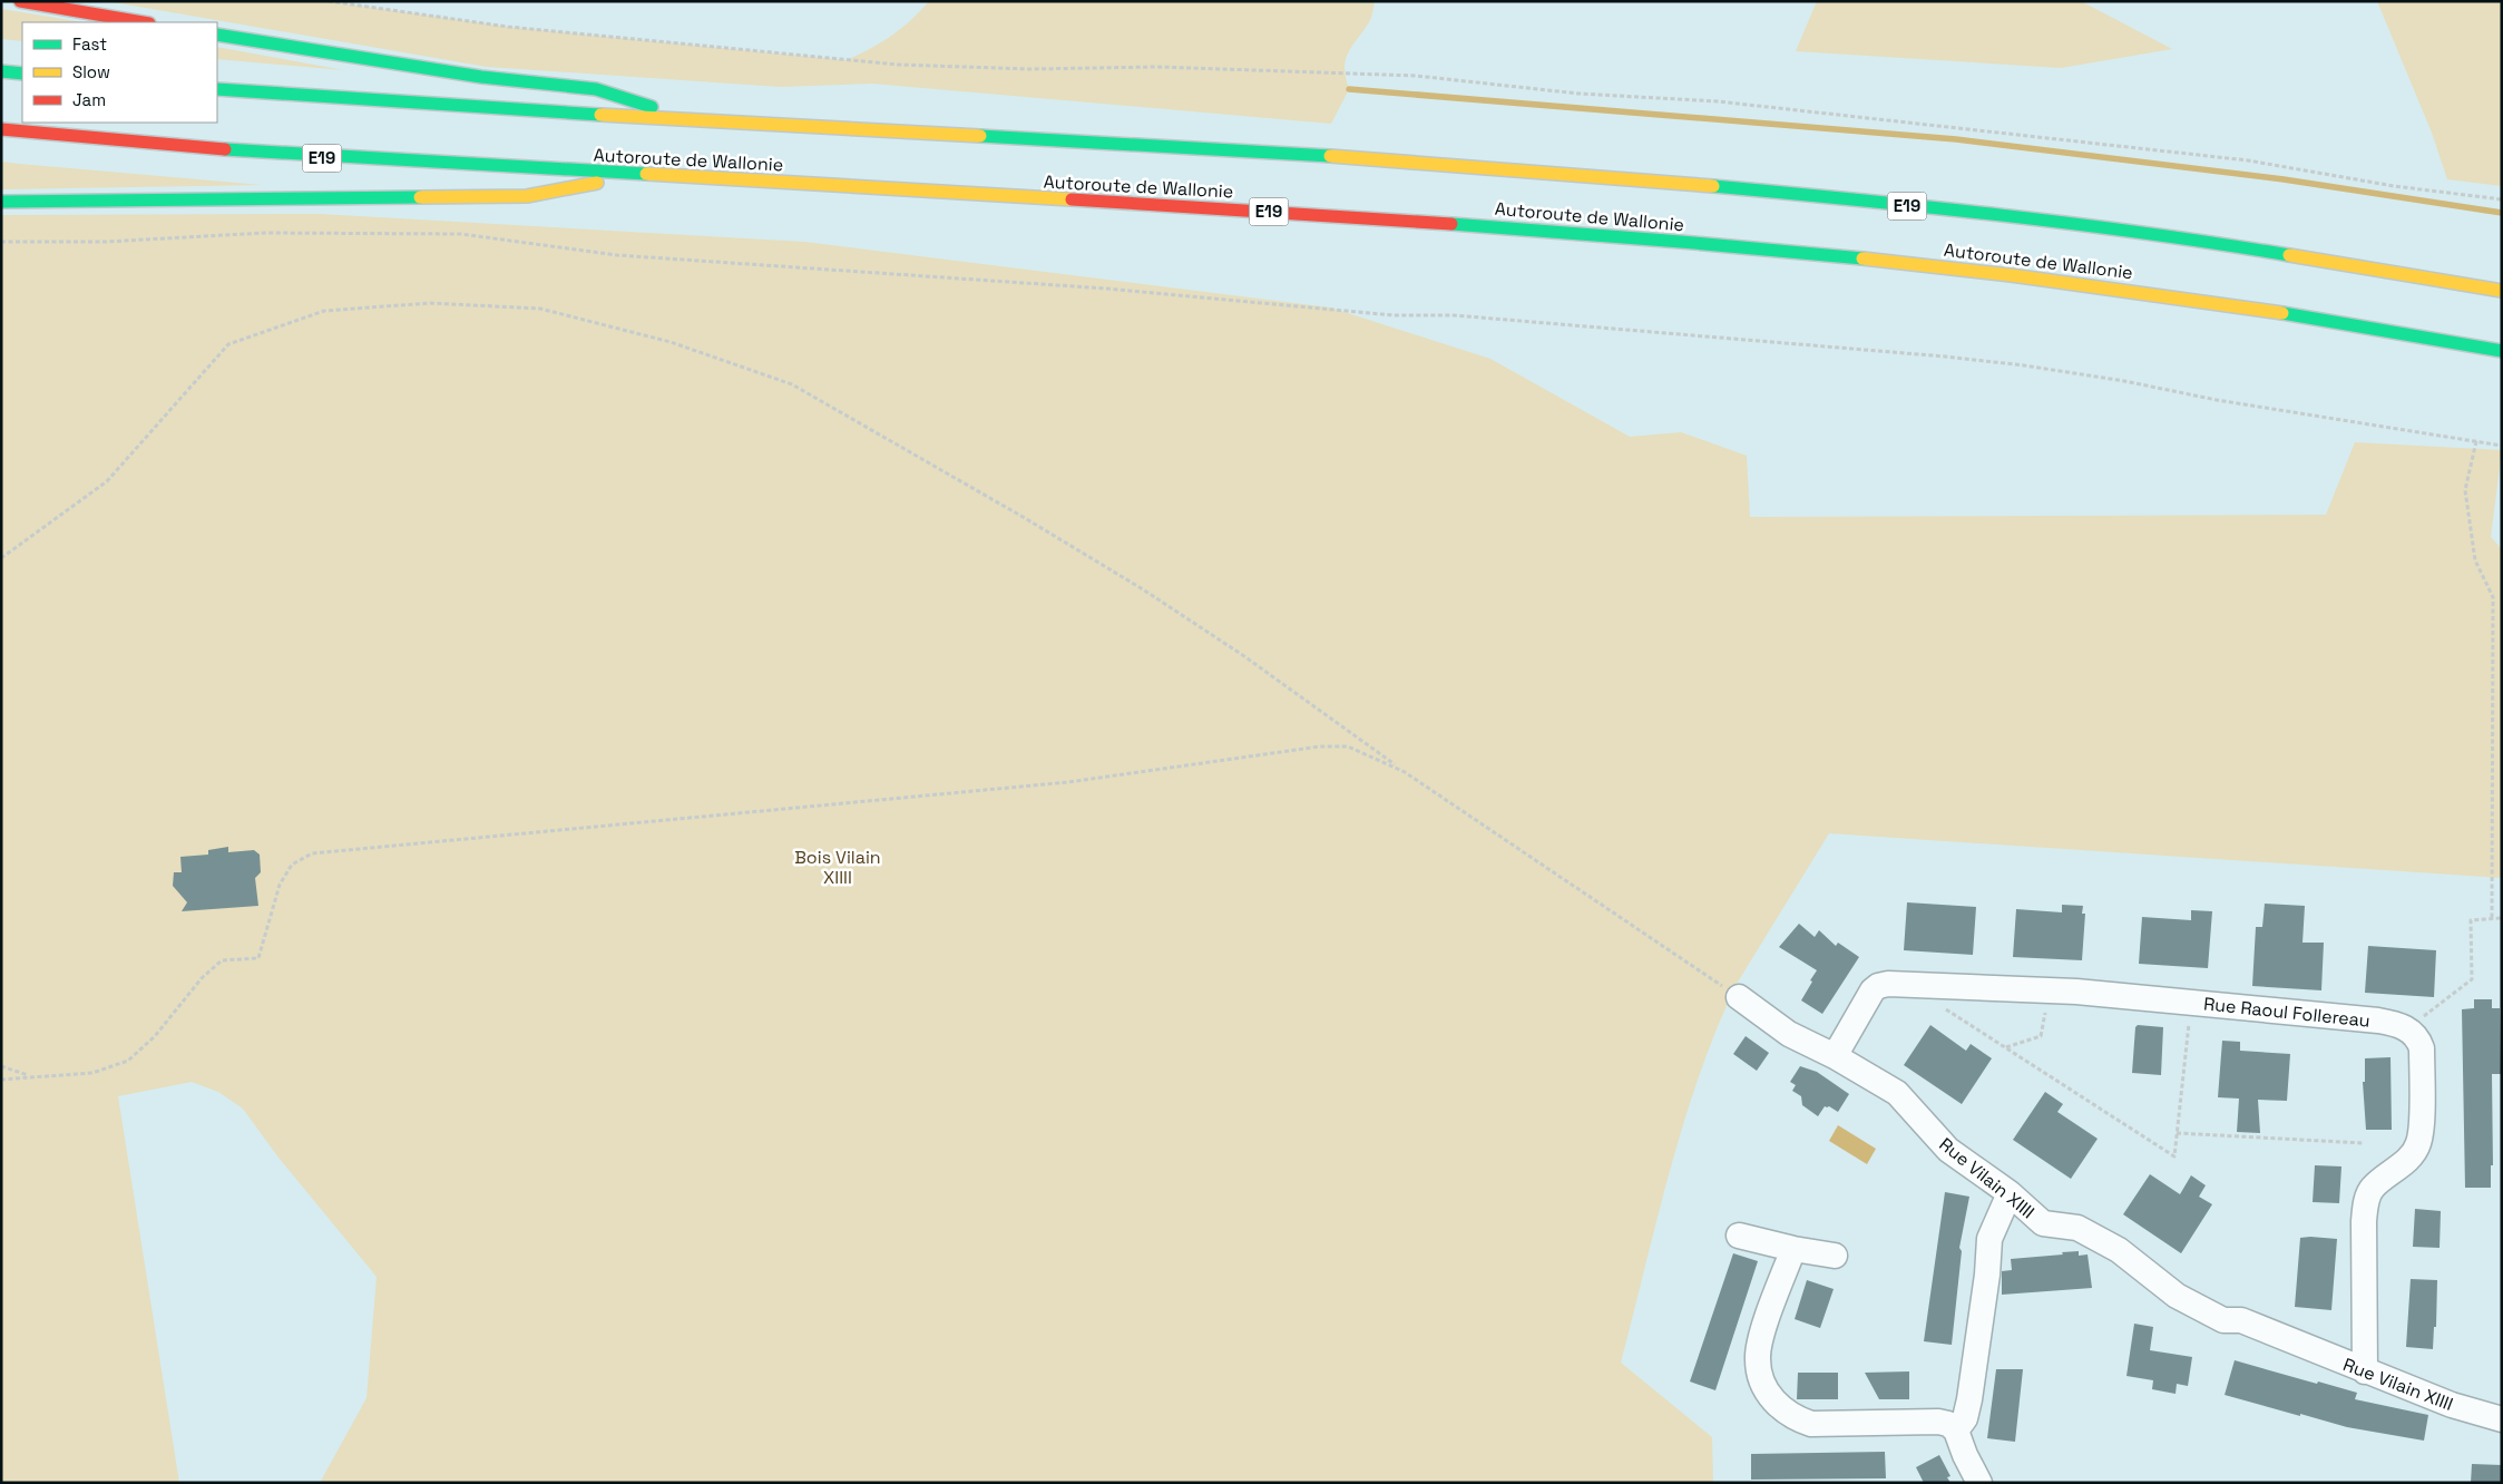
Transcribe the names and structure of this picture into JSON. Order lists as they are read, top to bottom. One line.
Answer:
{"streets":{"highway":["E19","Autoroute de Wallonie"],"street":["Rue Raoul Follereau","Rue Vilain XIIII"]},"crossings":[["Rue Raoul Follereau","Rue Vilain XIIII"]],"parks":["Bois Vilain XIIII"],"legend":["Fast","Slow","Jam"]}
